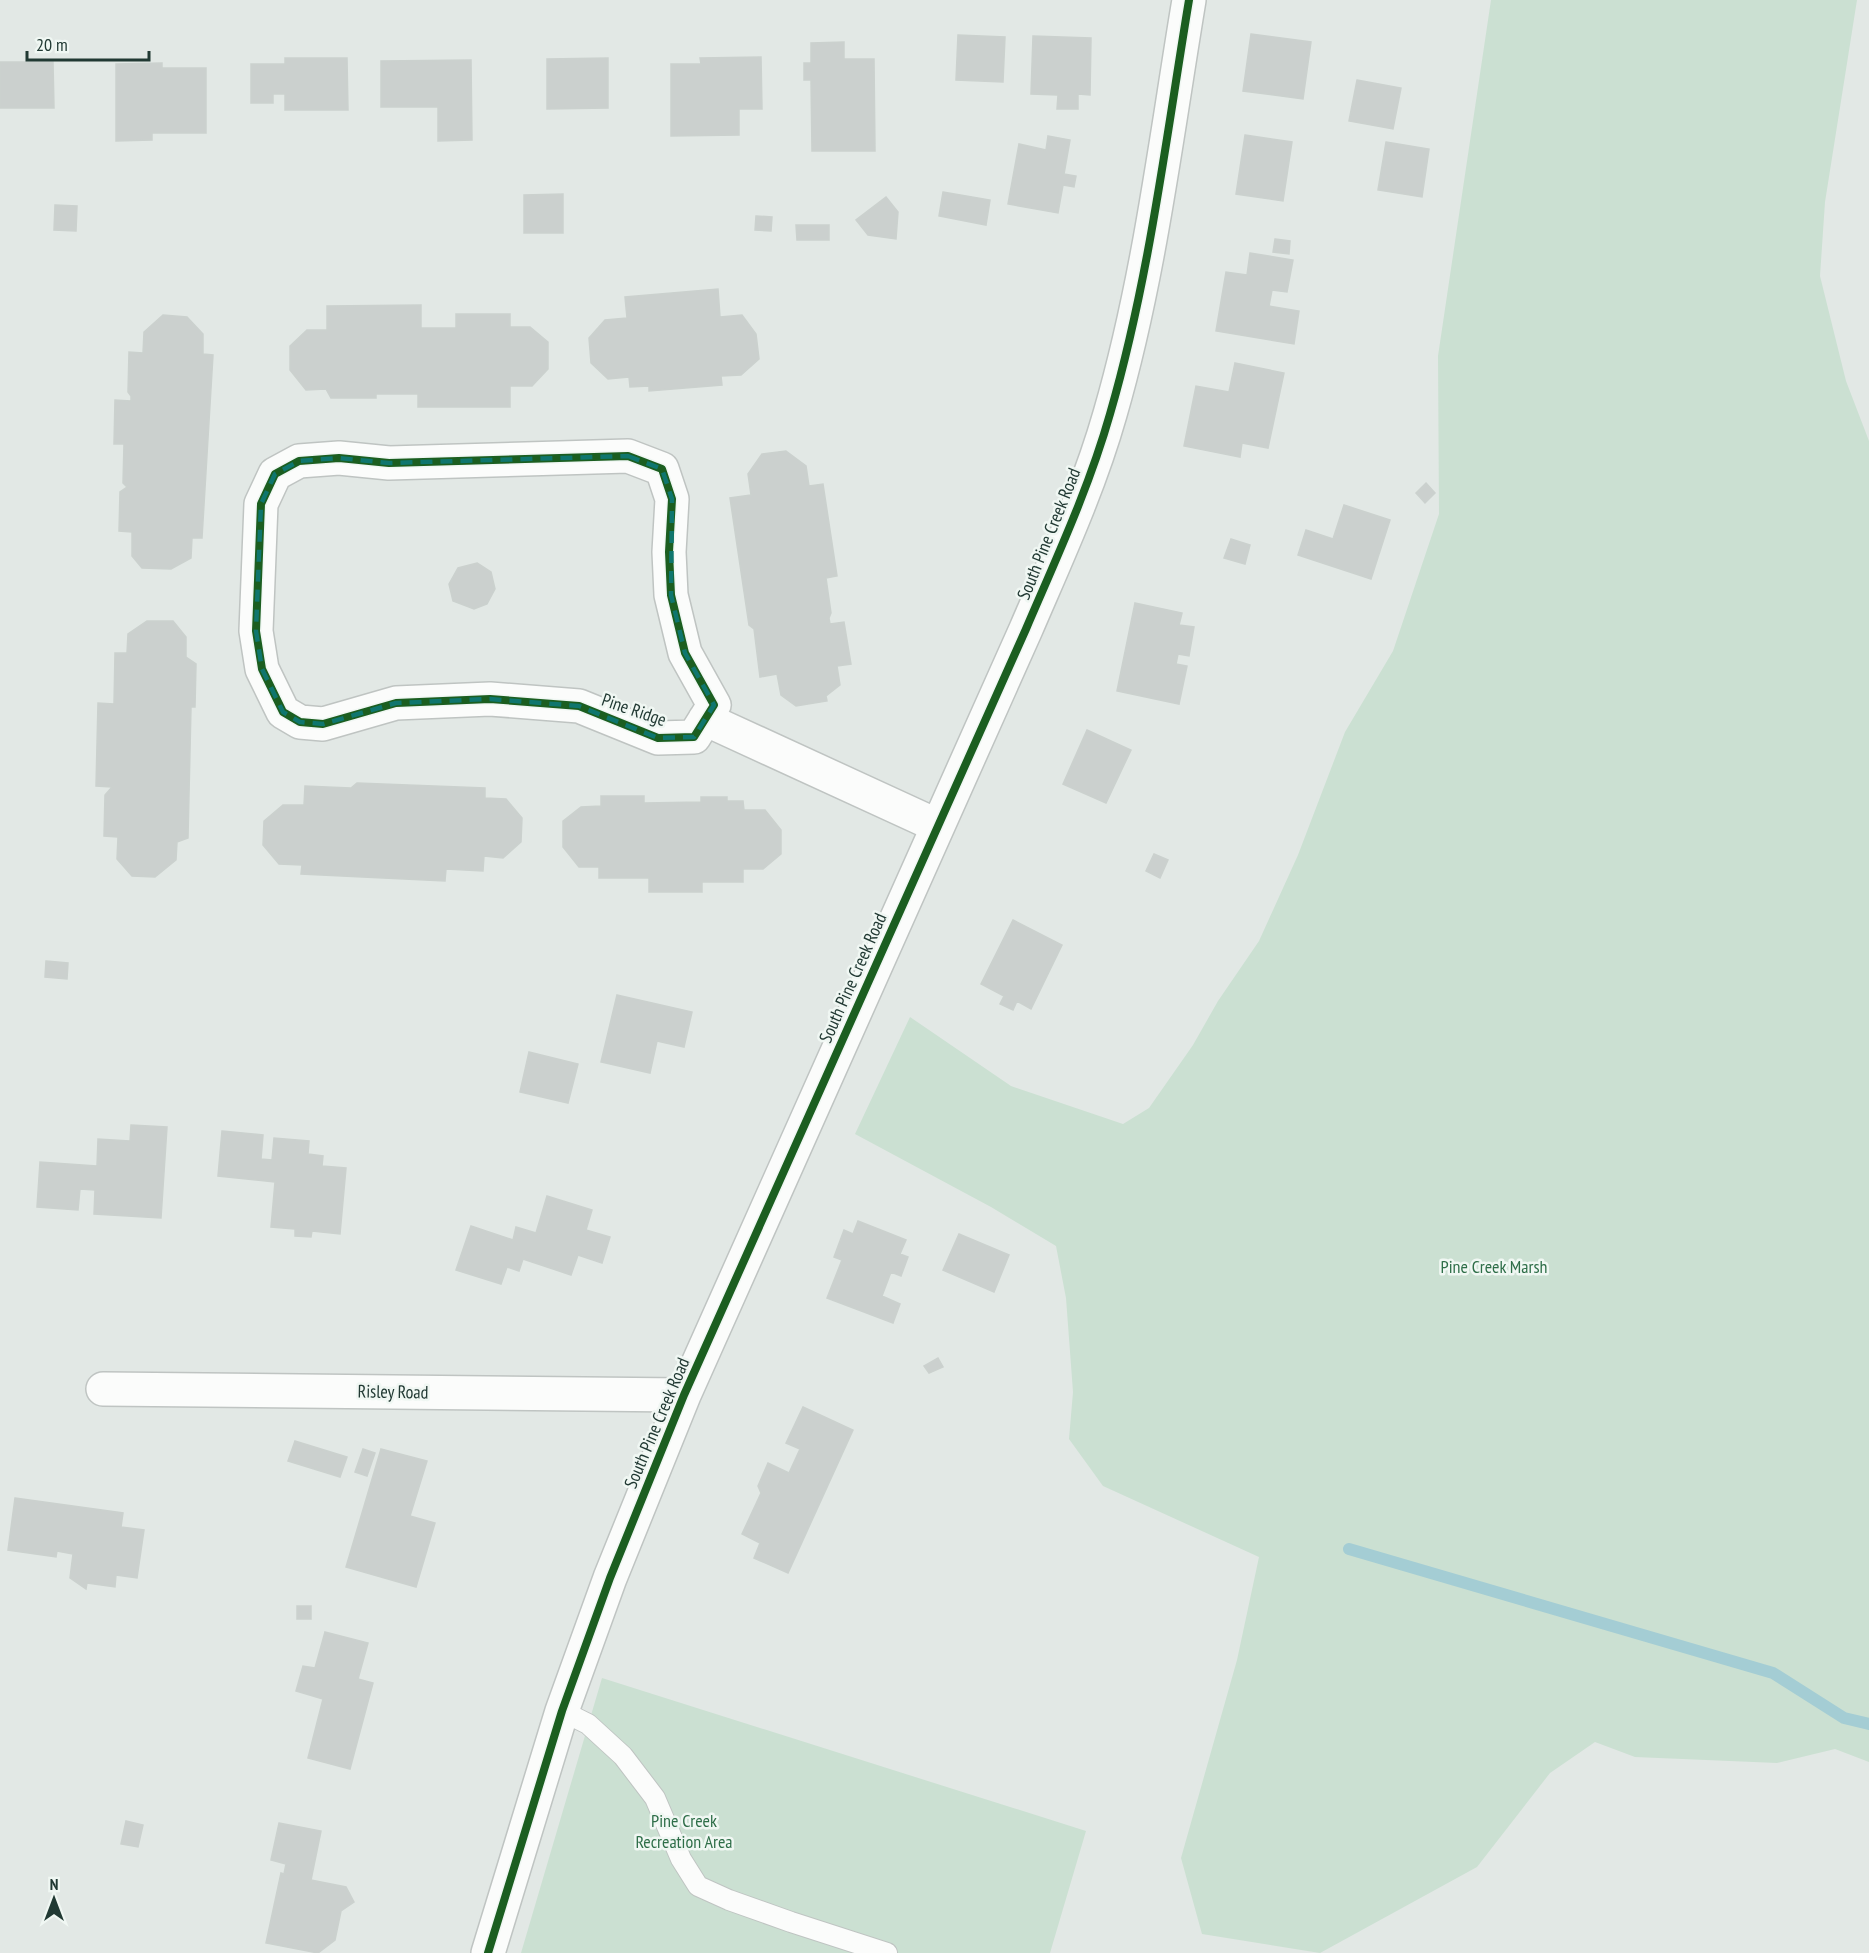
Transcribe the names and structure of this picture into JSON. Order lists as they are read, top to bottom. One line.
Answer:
{"streets":{"street":["South Pine Creek Road","Pine Ridge","Risley Road"]},"crossings":[["South Pine Creek Road","Risley Road"]],"parks":["Pine Creek Marsh","Pine Creek Recreation Area"],"scale_bar":"20 m","north":"top"}
